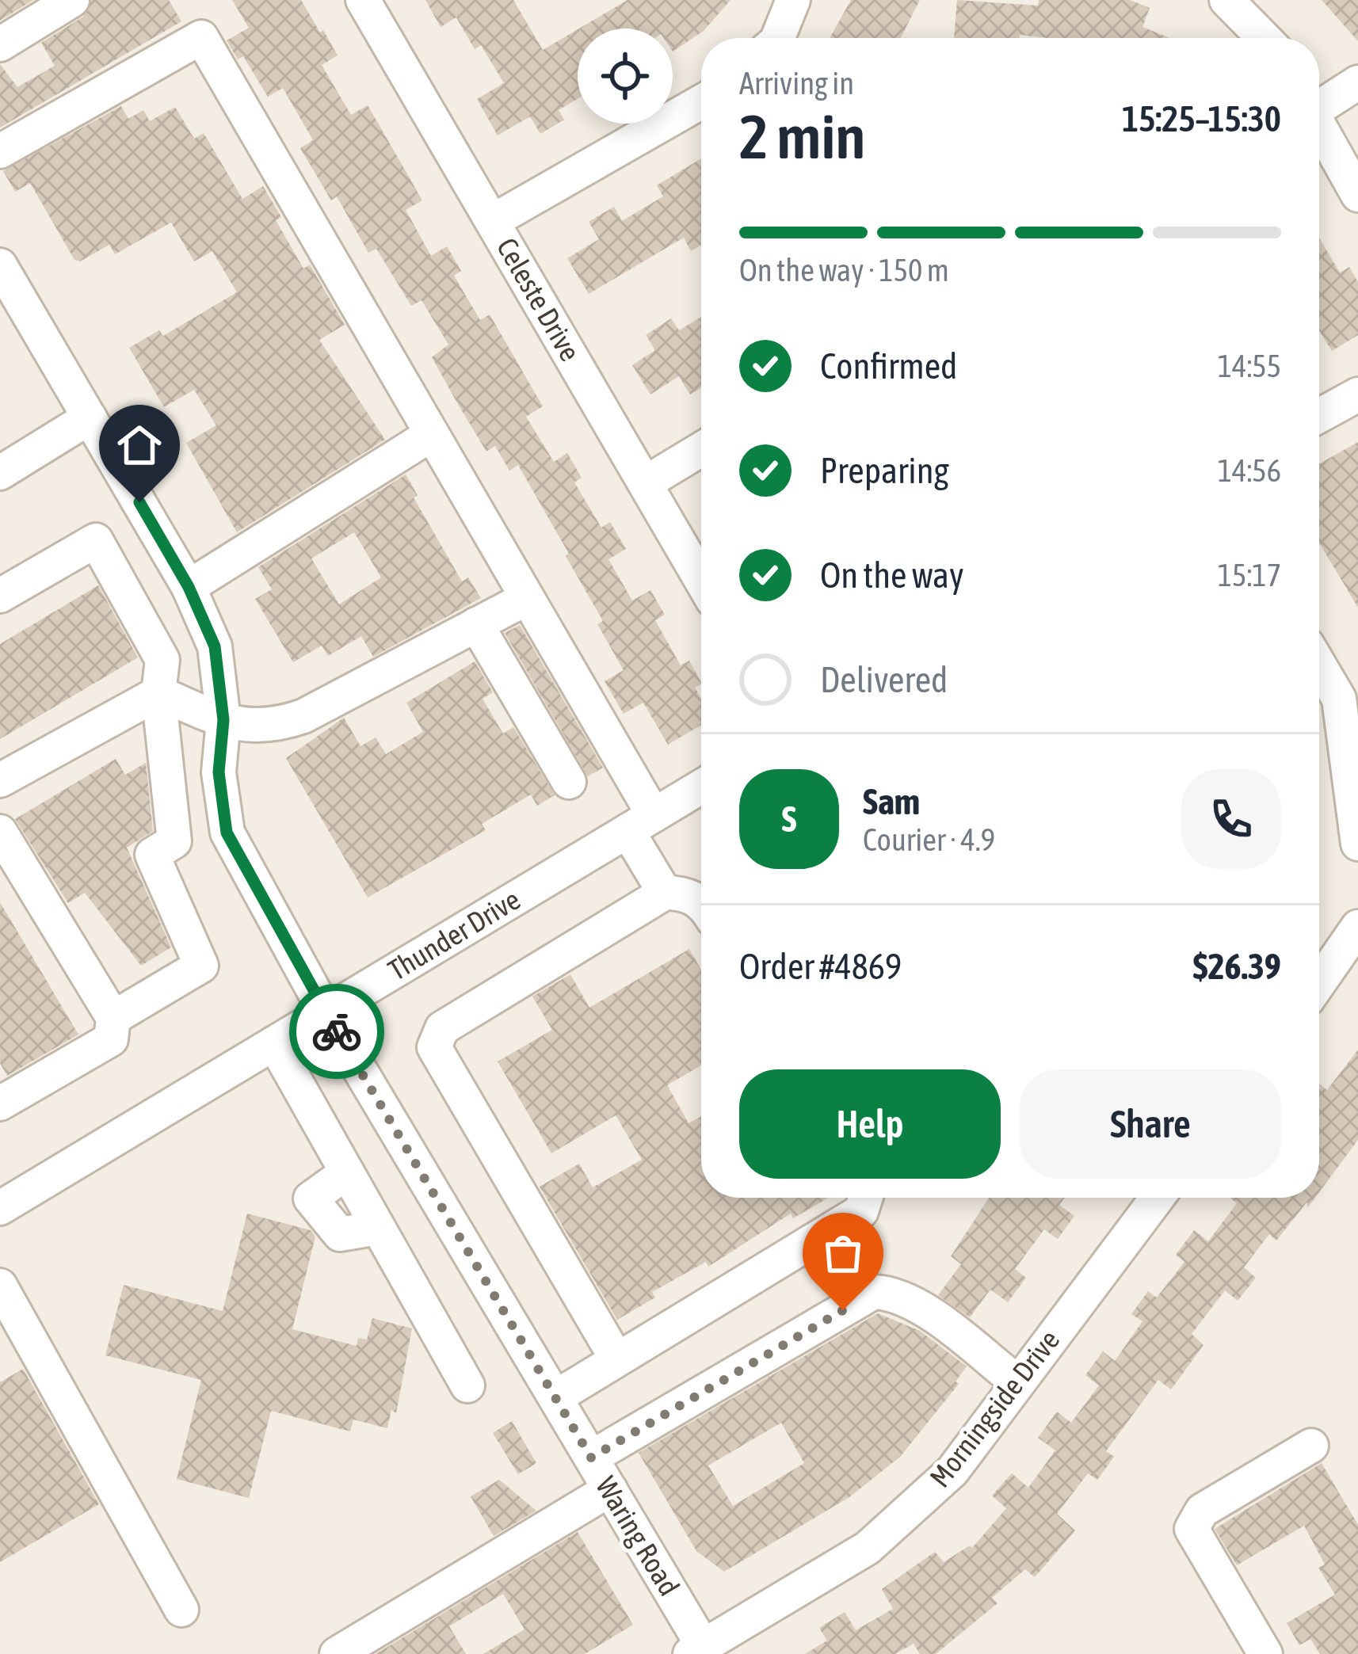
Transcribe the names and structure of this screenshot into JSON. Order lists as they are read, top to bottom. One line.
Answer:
{"streets":{"street":["Celeste Drive","Thunder Drive","Morningside Drive","Waring Road"]},"crossings":[["Thunder Drive","Waring Road"],["Morningside Drive","Waring Road"]],"page":{"heading":["2 min","Arriving in","15:25–15:30"],"panel":["Sam","Courier · 4.9","Order #4869","$26.39"],"bar":"On the way · 150 m","list":[["Confirmed","14:55"],["Preparing","14:56"],["On the way","15:17"],"Delivered"],"round":"S","buttons":["Help","Share"]}}
